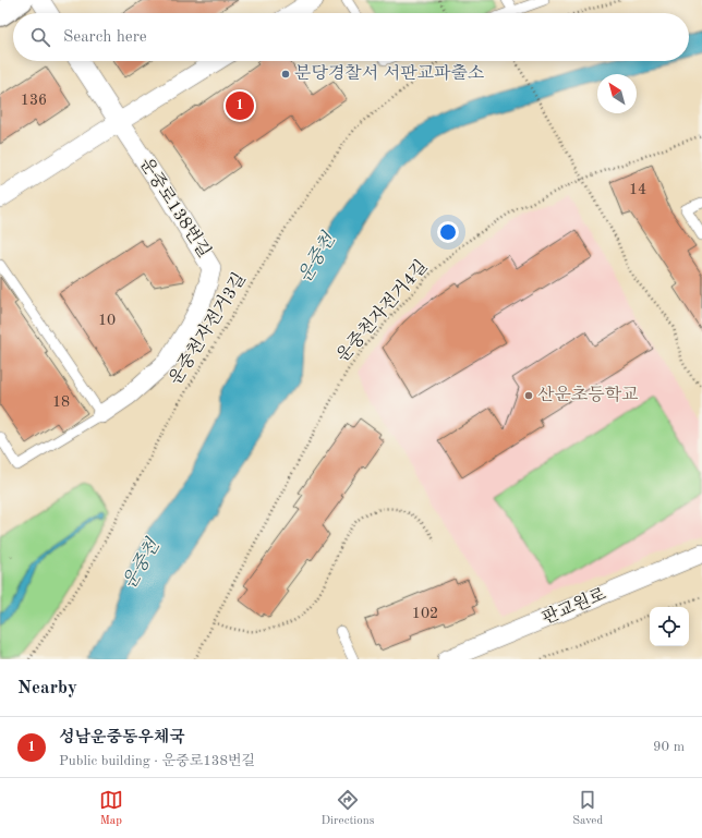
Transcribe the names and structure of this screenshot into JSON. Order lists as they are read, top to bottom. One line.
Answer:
{"streets":{"street":["운중로138번길","판교원로"],"path":["운중천자전거4길","운중천자전거3길"]},"water":["운중천"],"places":["분당경찰서 서판교파출소","산운초등학교"],"house_numbers":["136","14","10","18","102"],"north":"top left","page":{"search":"Search here","pins":"1","heading":"Nearby","list":[{"mark":"1","name":"성남운중동우체국","note":"Public building · 운중로138번길","value":"90 m"}],"nav":["Map","Directions","Saved"]}}
